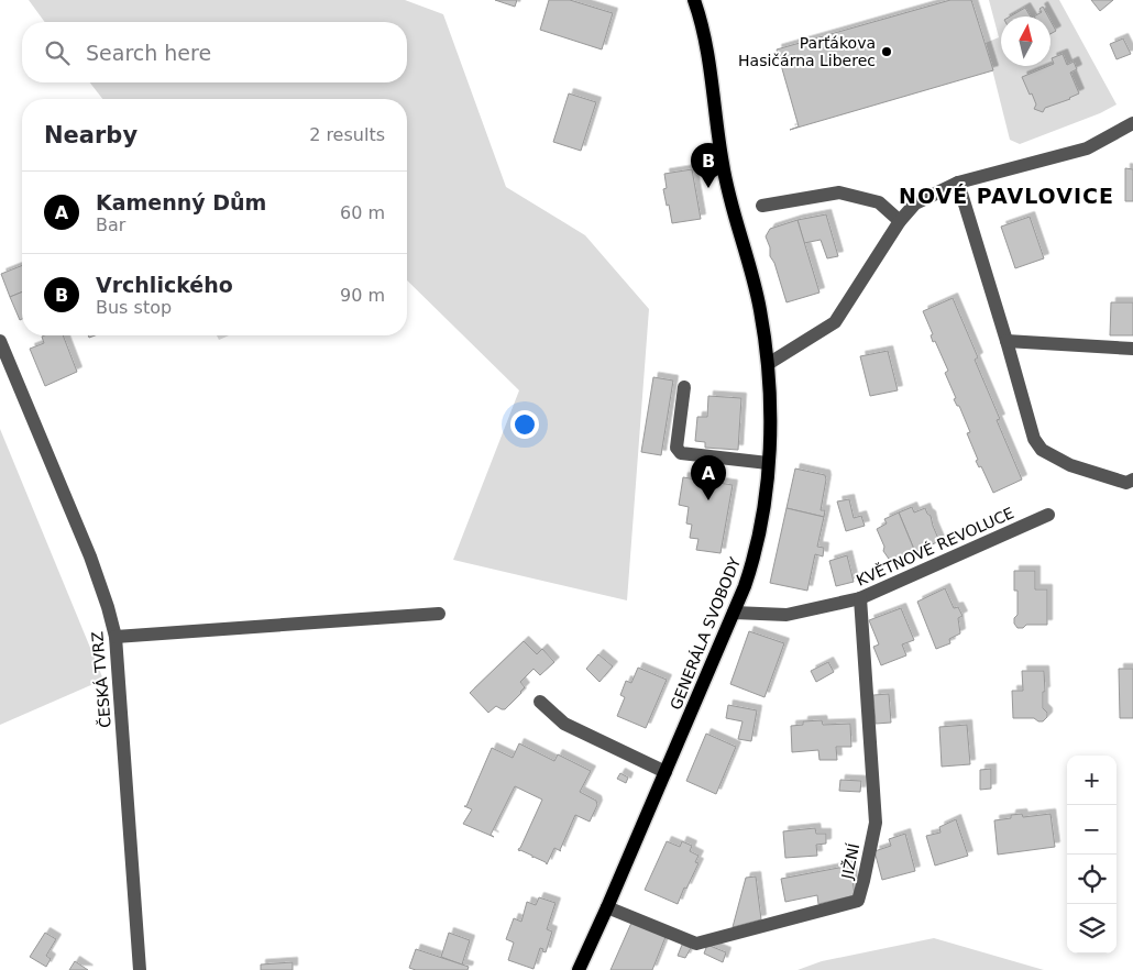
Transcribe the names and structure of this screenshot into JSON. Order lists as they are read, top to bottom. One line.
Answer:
{"streets":{"main road":["GENERÁLA SVOBODY"],"street":["KVĚTNOVÉ REVOLUCE","ČESKÁ TVRZ","JIŽNÍ"]},"crossings":[["KVĚTNOVÉ REVOLUCE","GENERÁLA SVOBODY"],["KVĚTNOVÉ REVOLUCE","JIŽNÍ"],["GENERÁLA SVOBODY","JIŽNÍ"]],"districts":["NOVÉ PAVLOVICE"],"places":["Parťákova Hasičárna Liberec"],"north":"top","page":{"search":"Search here","heading":["Nearby","2 results"],"pins":["B","A"],"list":[{"mark":"A","name":"Kamenný Dům","note":"Bar","value":"60 m"},{"mark":"B","name":"Vrchlického","note":"Bus stop","value":"90 m"}],"map_buttons":["+","−"]}}
